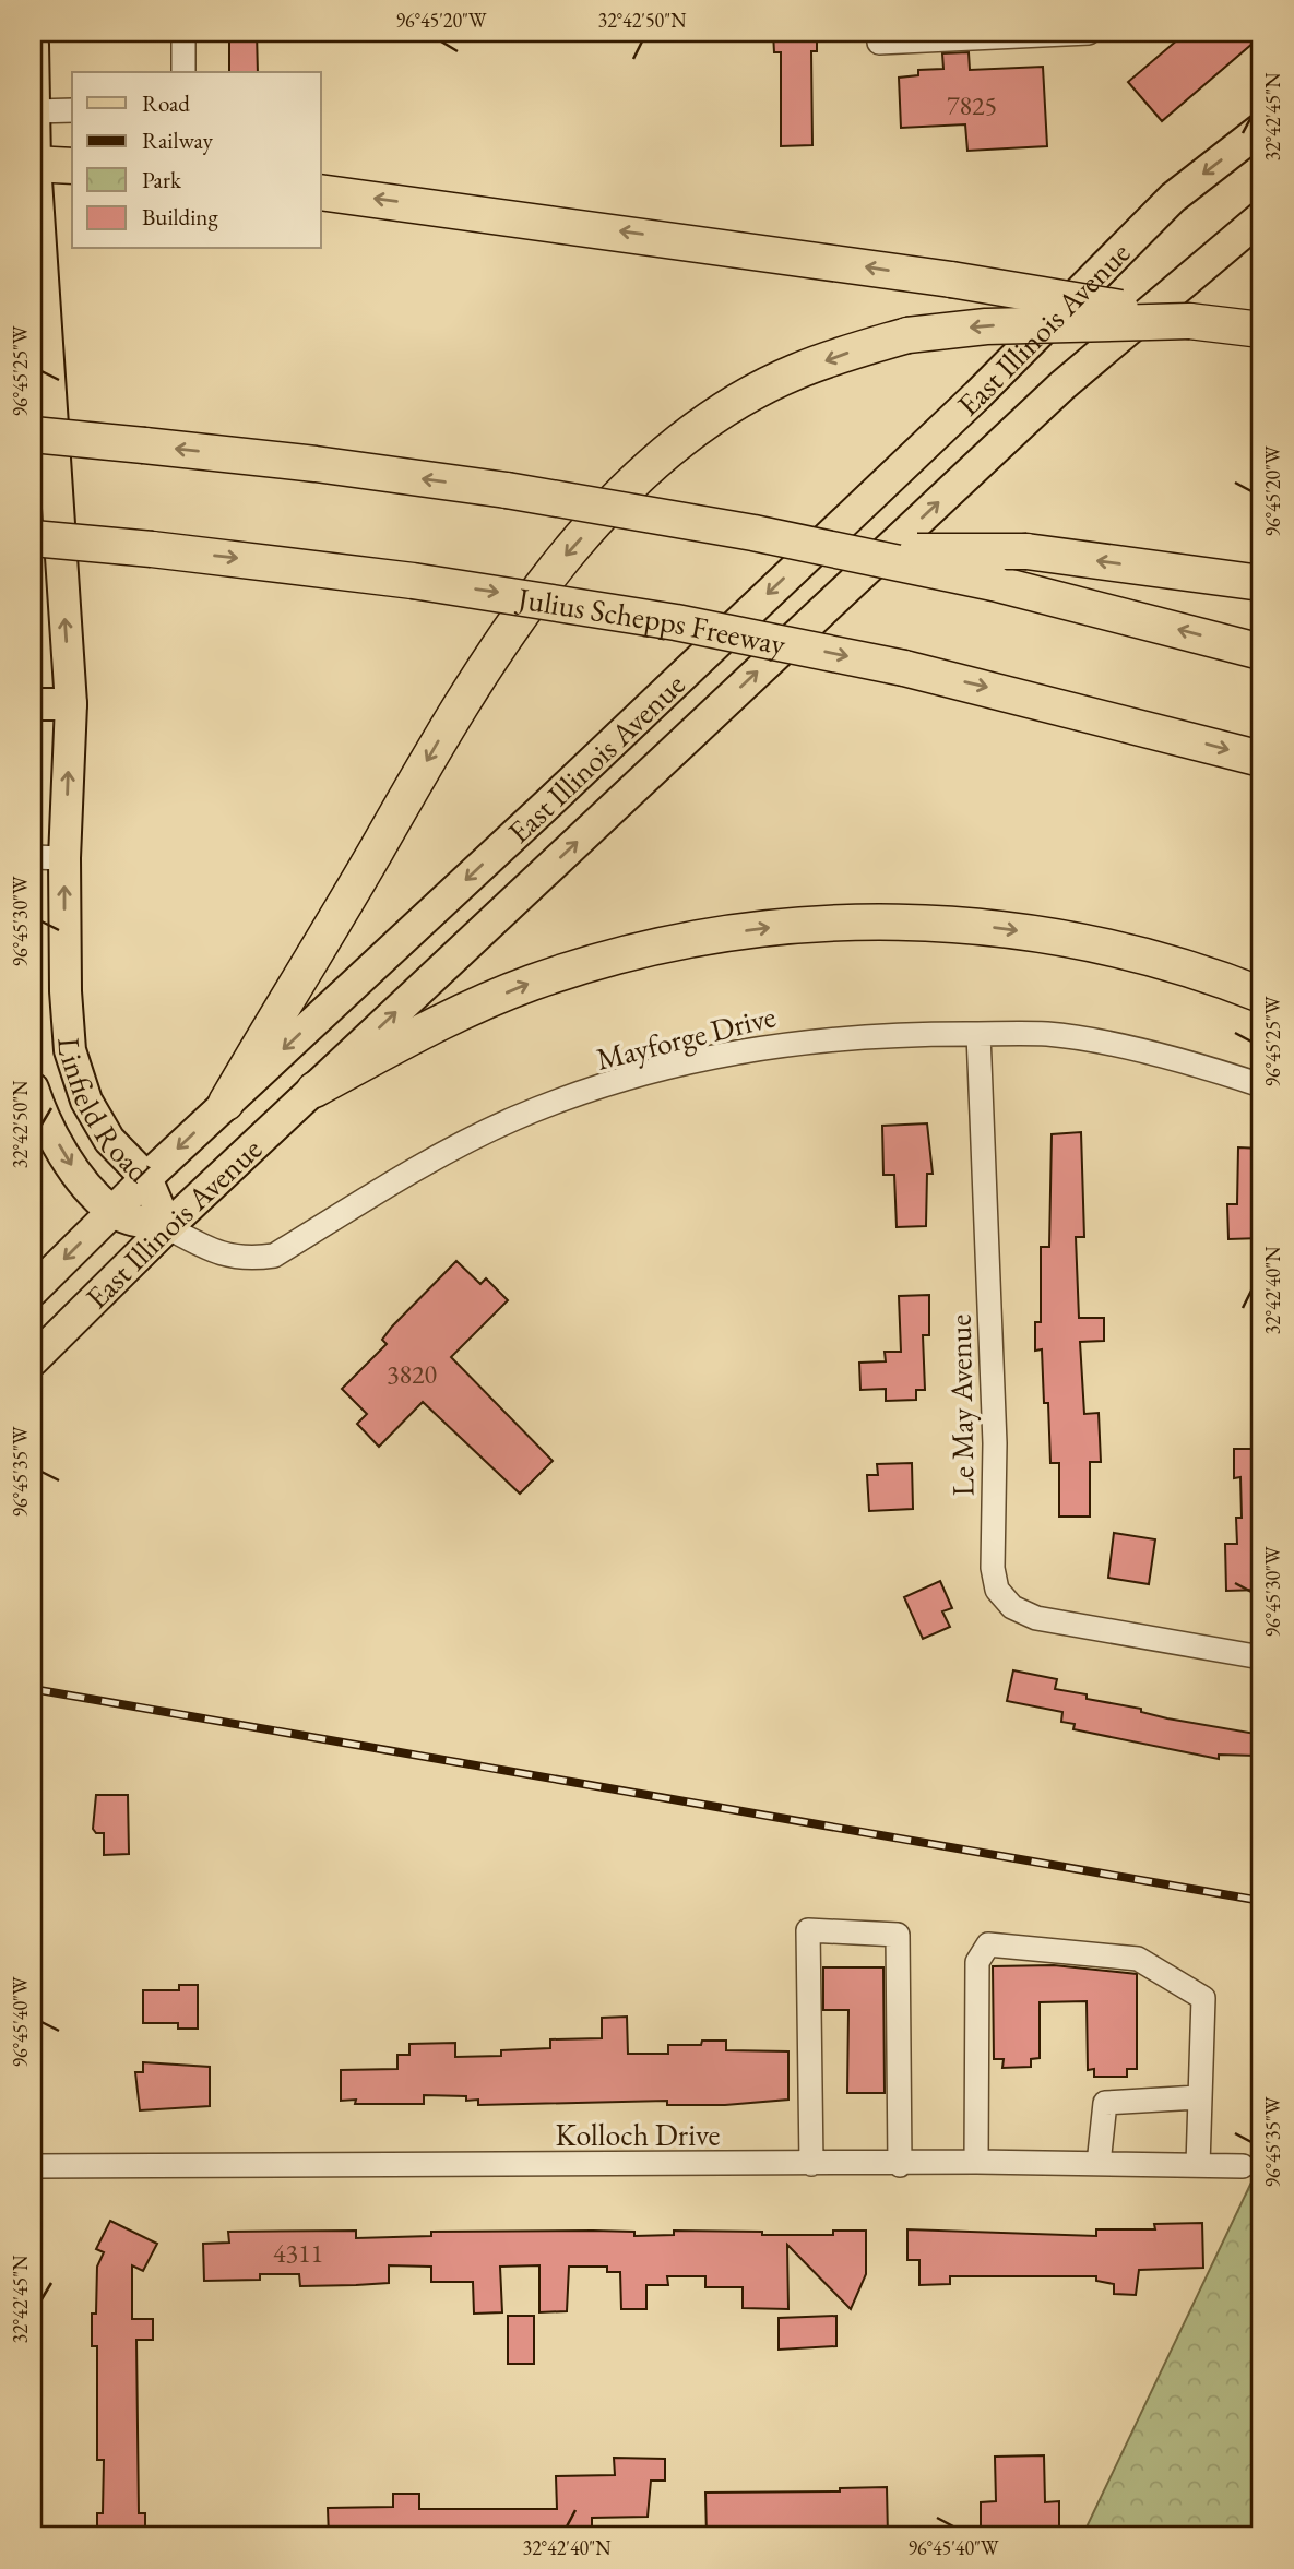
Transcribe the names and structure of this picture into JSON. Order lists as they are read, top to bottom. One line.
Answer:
{"streets":{"highway":["Julius Schepps Freeway"],"main road":["East Illinois Avenue","Linfield Road"],"street":["Mayforge Drive","Le May Avenue","Kolloch Drive"]},"crossings":[["East Illinois Avenue","Mayforge Drive"],["East Illinois Avenue","Linfield Road"],["Mayforge Drive","Linfield Road"],["Mayforge Drive","Le May Avenue"]],"house_numbers":["7825","3820","4311"],"legend":["Road","Railway","Park","Building"],"coordinates":["96°45'20\"W","32°42'50\"N","32°42'45\"N","96°45'25\"W","96°45'30\"W","32°42'40\"N","96°45'35\"W","96°45'40\"W"]}
